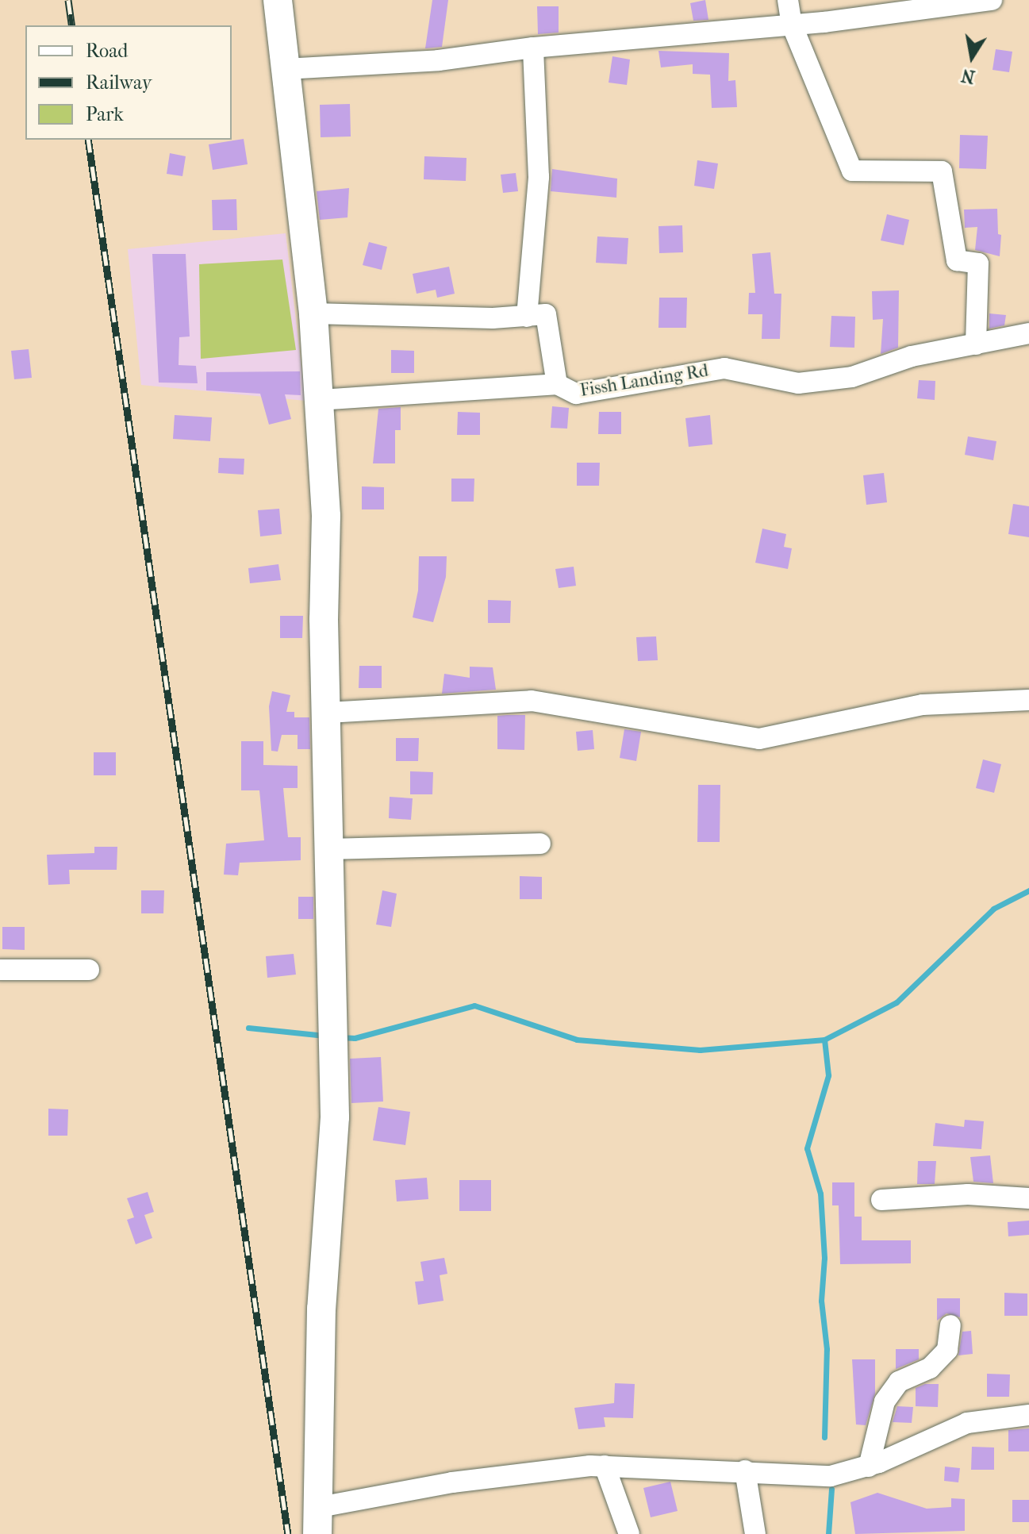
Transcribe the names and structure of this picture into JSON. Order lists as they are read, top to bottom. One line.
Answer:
{"streets":{"street":["Fissh Landing Rd"]},"legend":["Road","Railway","Park"],"north":"bottom"}
